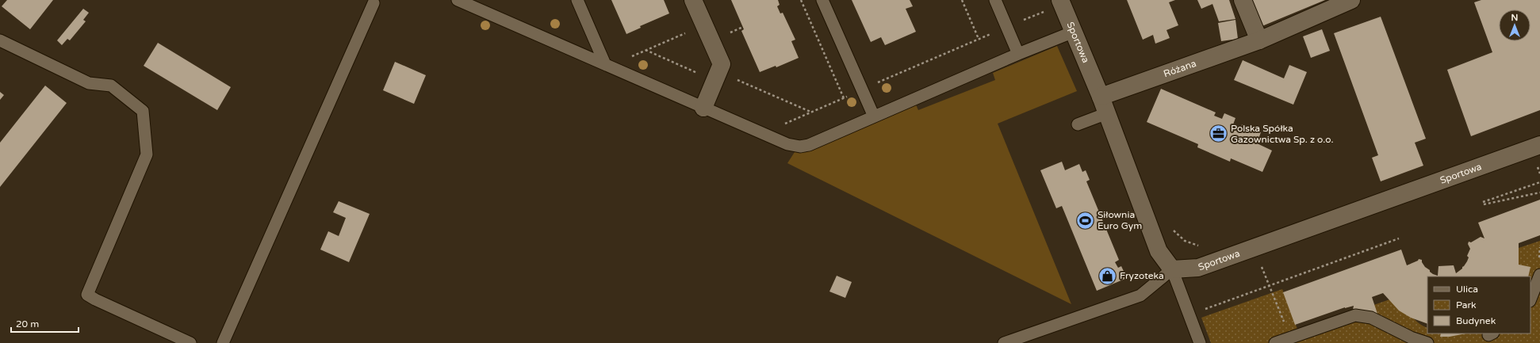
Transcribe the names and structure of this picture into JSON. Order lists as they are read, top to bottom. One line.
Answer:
{"streets":{"street":["Sportowa","Różana"]},"crossings":[["Sportowa","Różana"]],"places":{"office":["Polska Spółka Gazownictwa Sp. z o.o."],"sports":["Siłownia Euro Gym"],"shop":["Fryzoteka"]},"legend":["Ulica","Park","Budynek"],"scale_bar":"20 m","north":"top"}
